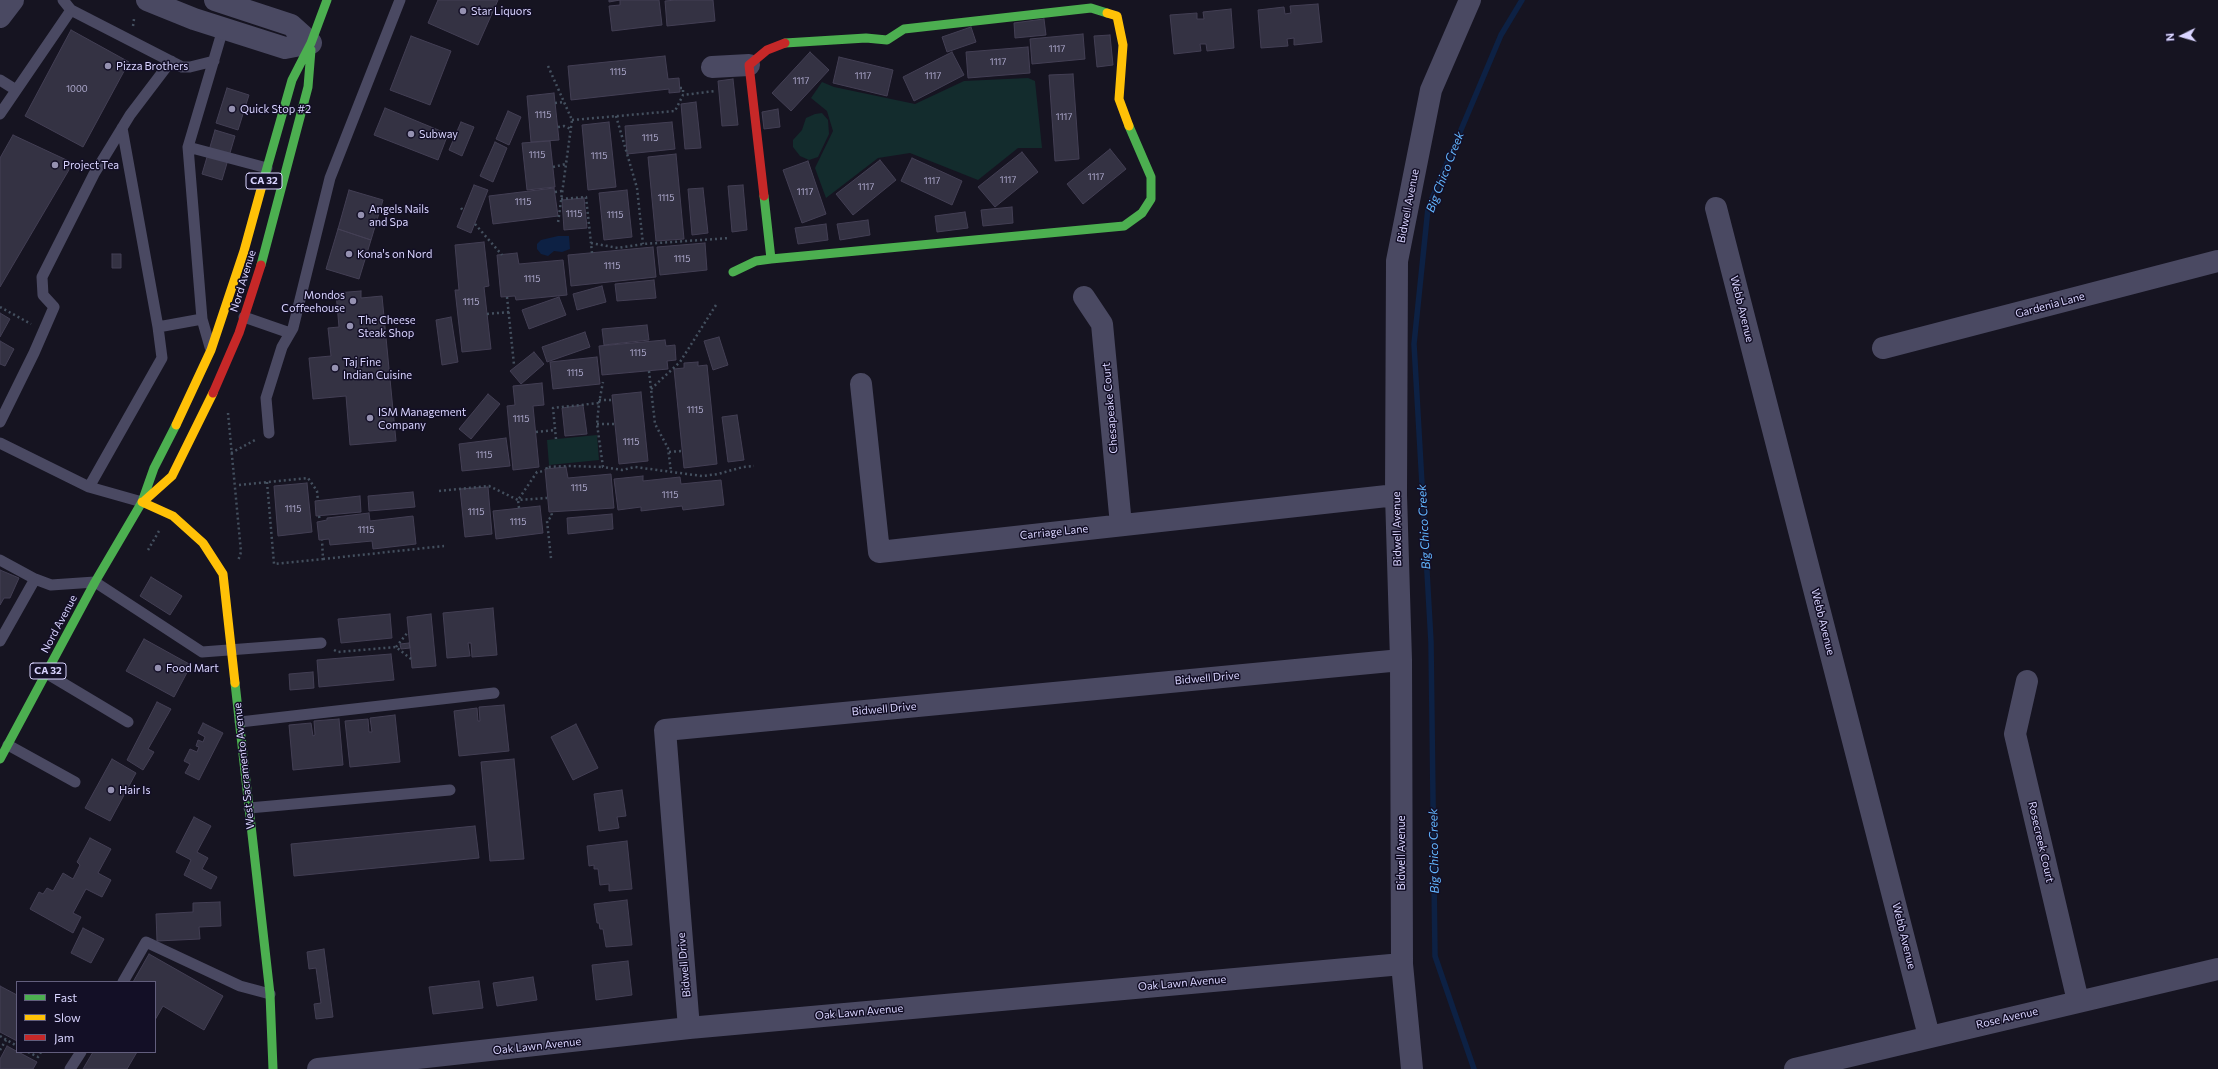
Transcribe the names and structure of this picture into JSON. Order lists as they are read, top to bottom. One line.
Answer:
{"streets":{"street":["CA 32","Bidwell Avenue","Nord Avenue","Gardenia Lane","Webb Avenue","Chesapeake Court","Carriage Lane","Bidwell Drive","West Sacramento Avenue","Rosecreek Court","Oak Lawn Avenue","Rose Avenue"]},"crossings":[["Bidwell Avenue","Carriage Lane"],["Bidwell Avenue","Bidwell Drive"],["Bidwell Avenue","Oak Lawn Avenue"],["Nord Avenue","West Sacramento Avenue"],["Webb Avenue","Rose Avenue"],["Chesapeake Court","Carriage Lane"],["Bidwell Drive","Oak Lawn Avenue"],["Rosecreek Court","Rose Avenue"]],"water":["Big Chico Creek"],"places":["Star Liquors","Pizza Brothers","Quick Stop #2","Subway","Project Tea","Angels Nails and Spa","Kona's on Nord","Mondos Coffeehouse","The Cheese Steak Shop","Taj Fine Indian Cuisine","ISM Management Company","Food Mart","Hair Is"],"house_numbers":["1117","1117","1115","1117","1117","1117","1000","1115","1117","1115","1115","1115","1117","1117","1117","1117","1117","1115","1115","1115","1115","1115","1115","1115","1115","1115","1115","1115","1115","1115","1115","1115","1115","1115","1115","1115","1115"],"legend":["Fast","Slow","Jam"],"north":"left"}
